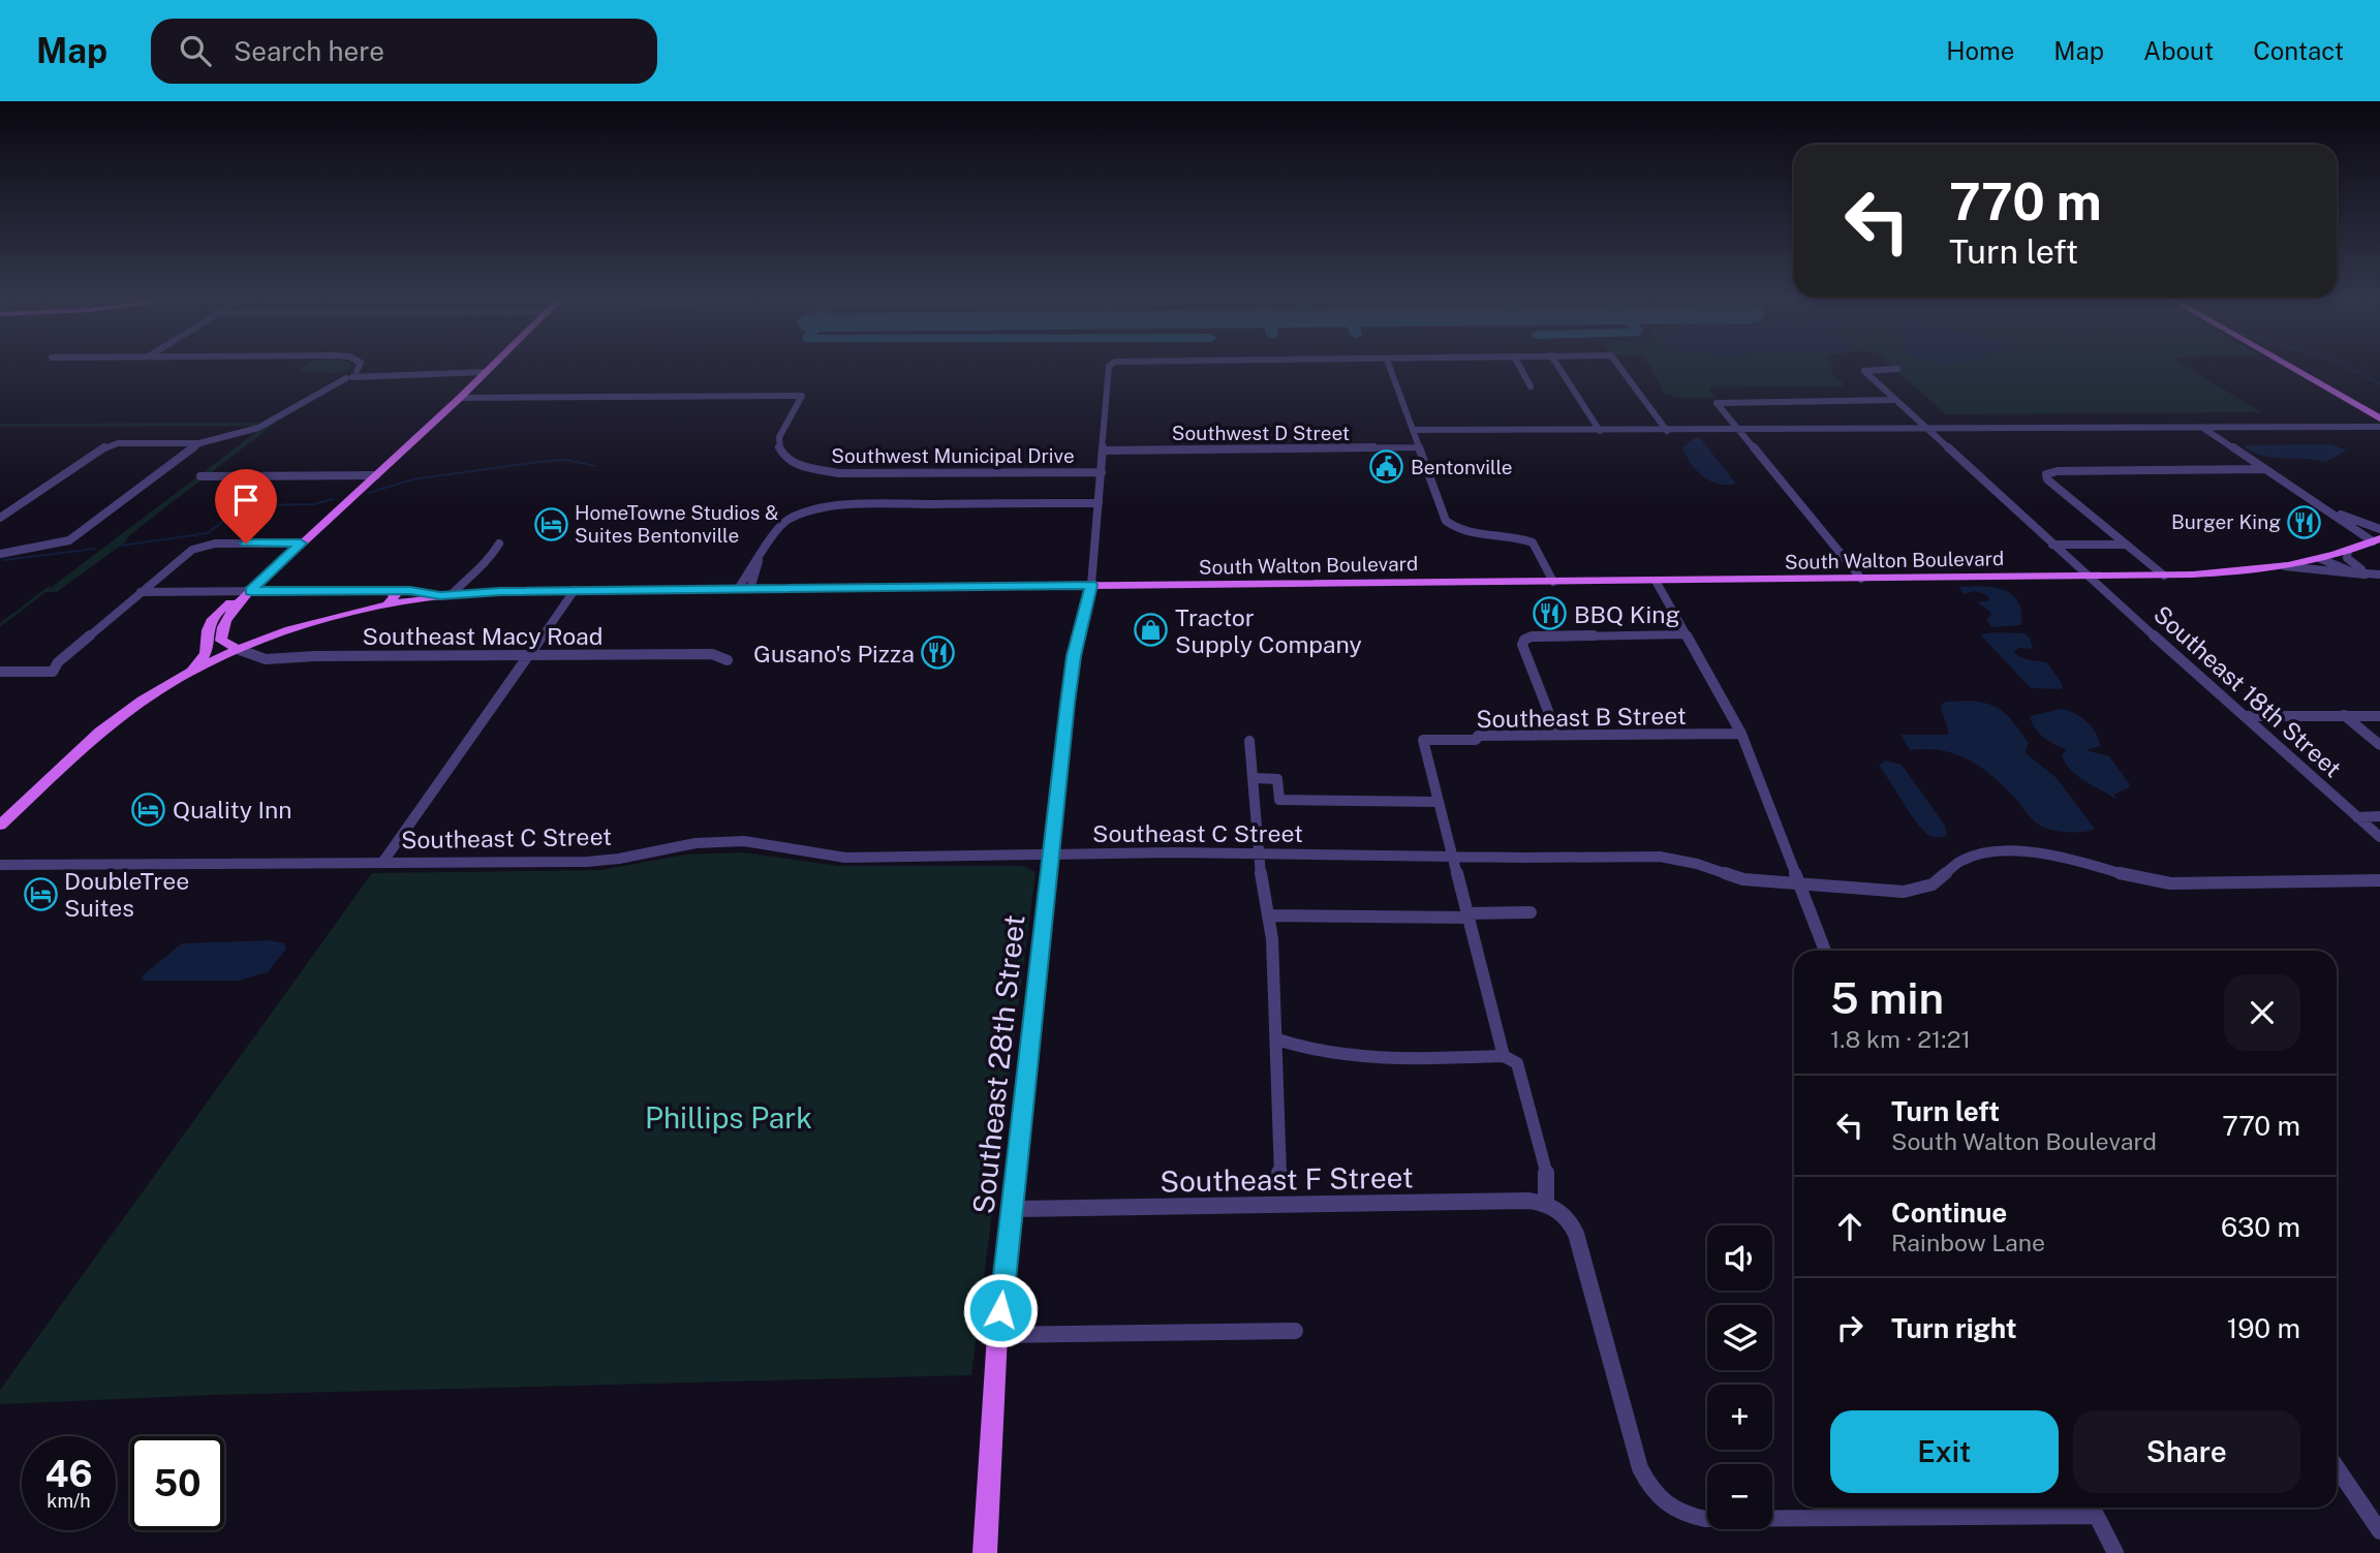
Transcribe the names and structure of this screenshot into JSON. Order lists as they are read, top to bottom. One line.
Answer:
{"streets":{"main road":["South Walton Boulevard","Southeast 28th Street"],"street":["Southwest D Street","Southwest Municipal Drive","Southeast Macy Road","Southeast 18th Street","Southeast B Street","Southeast C Street","Southeast F Street"]},"crossings":[["South Walton Boulevard","Southeast Macy Road"],["South Walton Boulevard","Southeast 18th Street"],["South Walton Boulevard","Southeast 28th Street"],["Southeast C Street","Southeast 28th Street"],["Southeast 28th Street","Southeast F Street"]],"parks":["Phillips Park"],"places":{"public building":["Bentonville"],"restaurant":["Burger King","BBQ King","Gusano's Pizza"],"hotel":["HomeTowne Studios & Suites Bentonville","Quality Inn","DoubleTree Suites"],"shop":["Tractor Supply Company"]},"page":{"header":"Map","search":"Search here","nav":["Home","Map","About","Contact"],"turn":["770 m","Turn left"],"heading":["5 min","1.8 km · 21:21"],"list":[{"name":"Turn left","note":"South Walton Boulevard","value":"770 m"},{"name":"Continue","note":"Rainbow Lane","value":"630 m"},{"name":"Turn right","value":"190 m"}],"map_buttons":["+","−"],"buttons":["Exit","Share"],"speed":"46 km/h","limit":"50"}}
